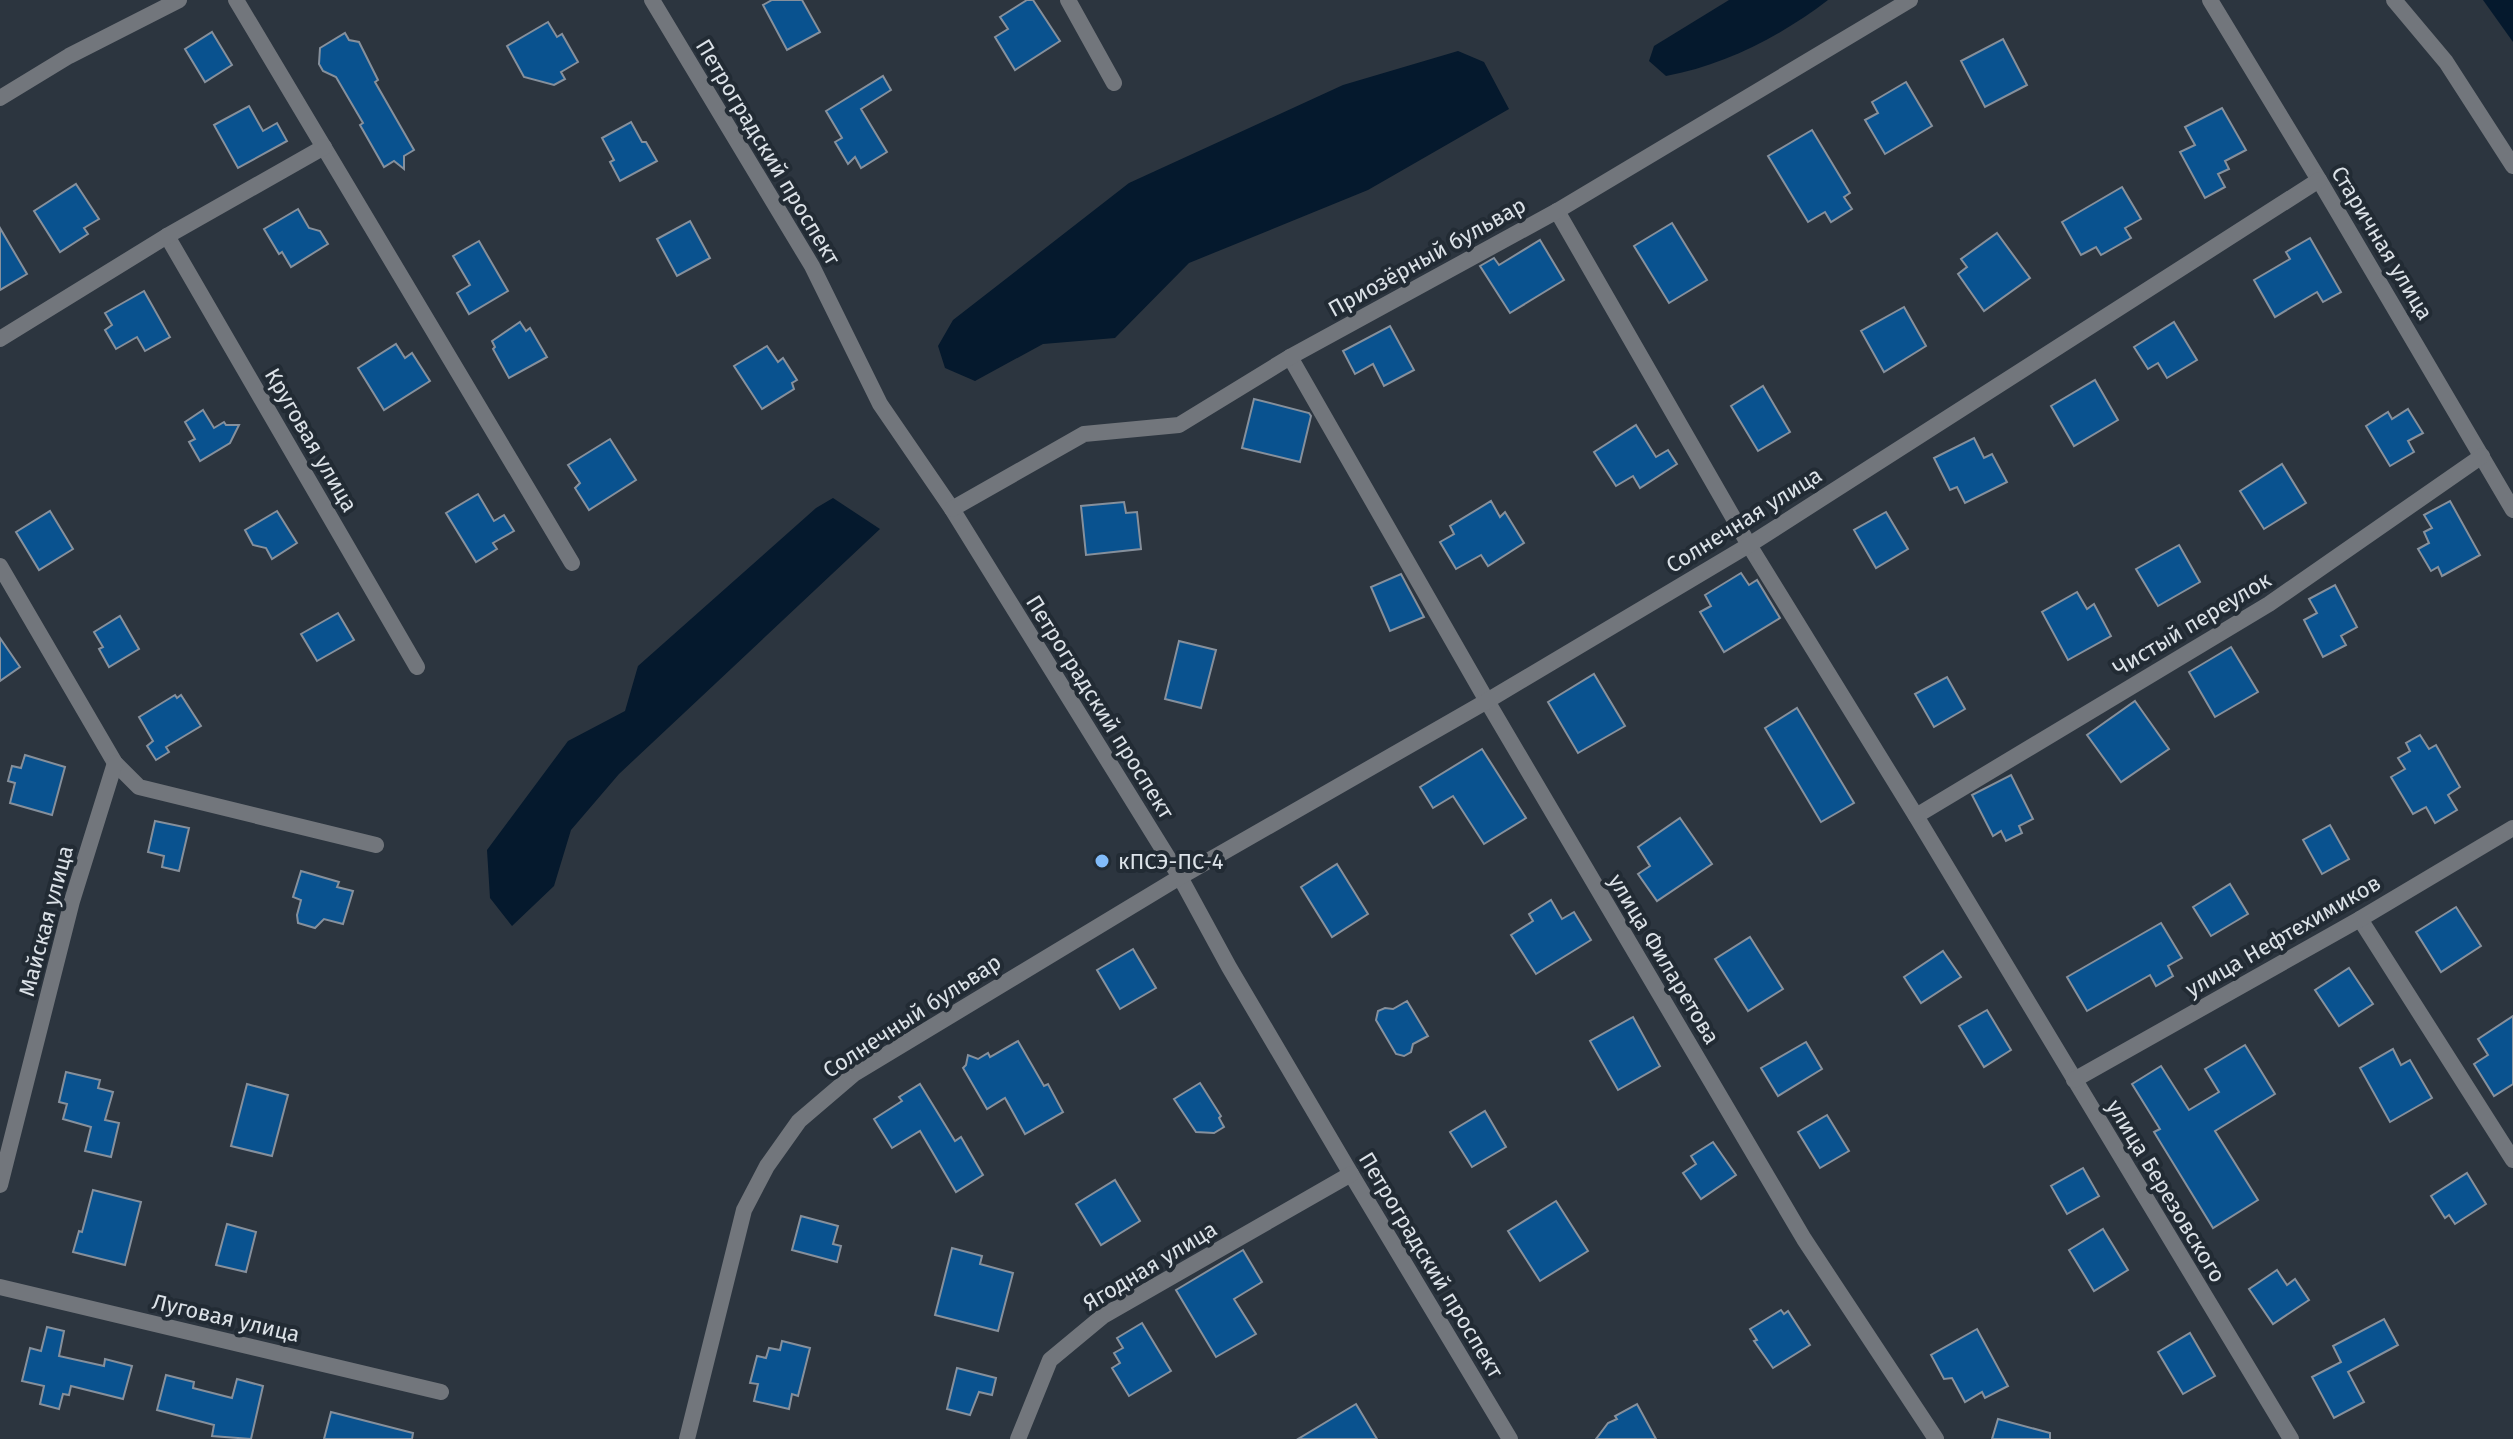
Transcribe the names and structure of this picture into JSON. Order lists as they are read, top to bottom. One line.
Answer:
{"streets":{"street":["Петроградский проспект","Старичная улица","Приозёрный бульвар","Круговая улица","Солнечная улица","Чистый переулок","Майская улица","улица Нефтехимиков","улица Филаретова","Солнечный бульвар","улица Березовского","Ягодная улица","Луговая улица"]},"crossings":[["Петроградский проспект","Приозёрный бульвар"],["Петроградский проспект","Солнечная улица"],["Петроградский проспект","Солнечный бульвар"],["Петроградский проспект","Ягодная улица"],["Старичная улица","Солнечная улица"],["Старичная улица","Чистый переулок"],["Приозёрный бульвар","улица Филаретова"],["Приозёрный бульвар","улица Березовского"],["Солнечная улица","улица Филаретова"],["Солнечная улица","Солнечный бульвар"],["Солнечная улица","улица Березовского"],["Чистый переулок","улица Березовского"],["улица Нефтехимиков","улица Березовского"]],"places":["кПСЭ-ПС-4"]}
